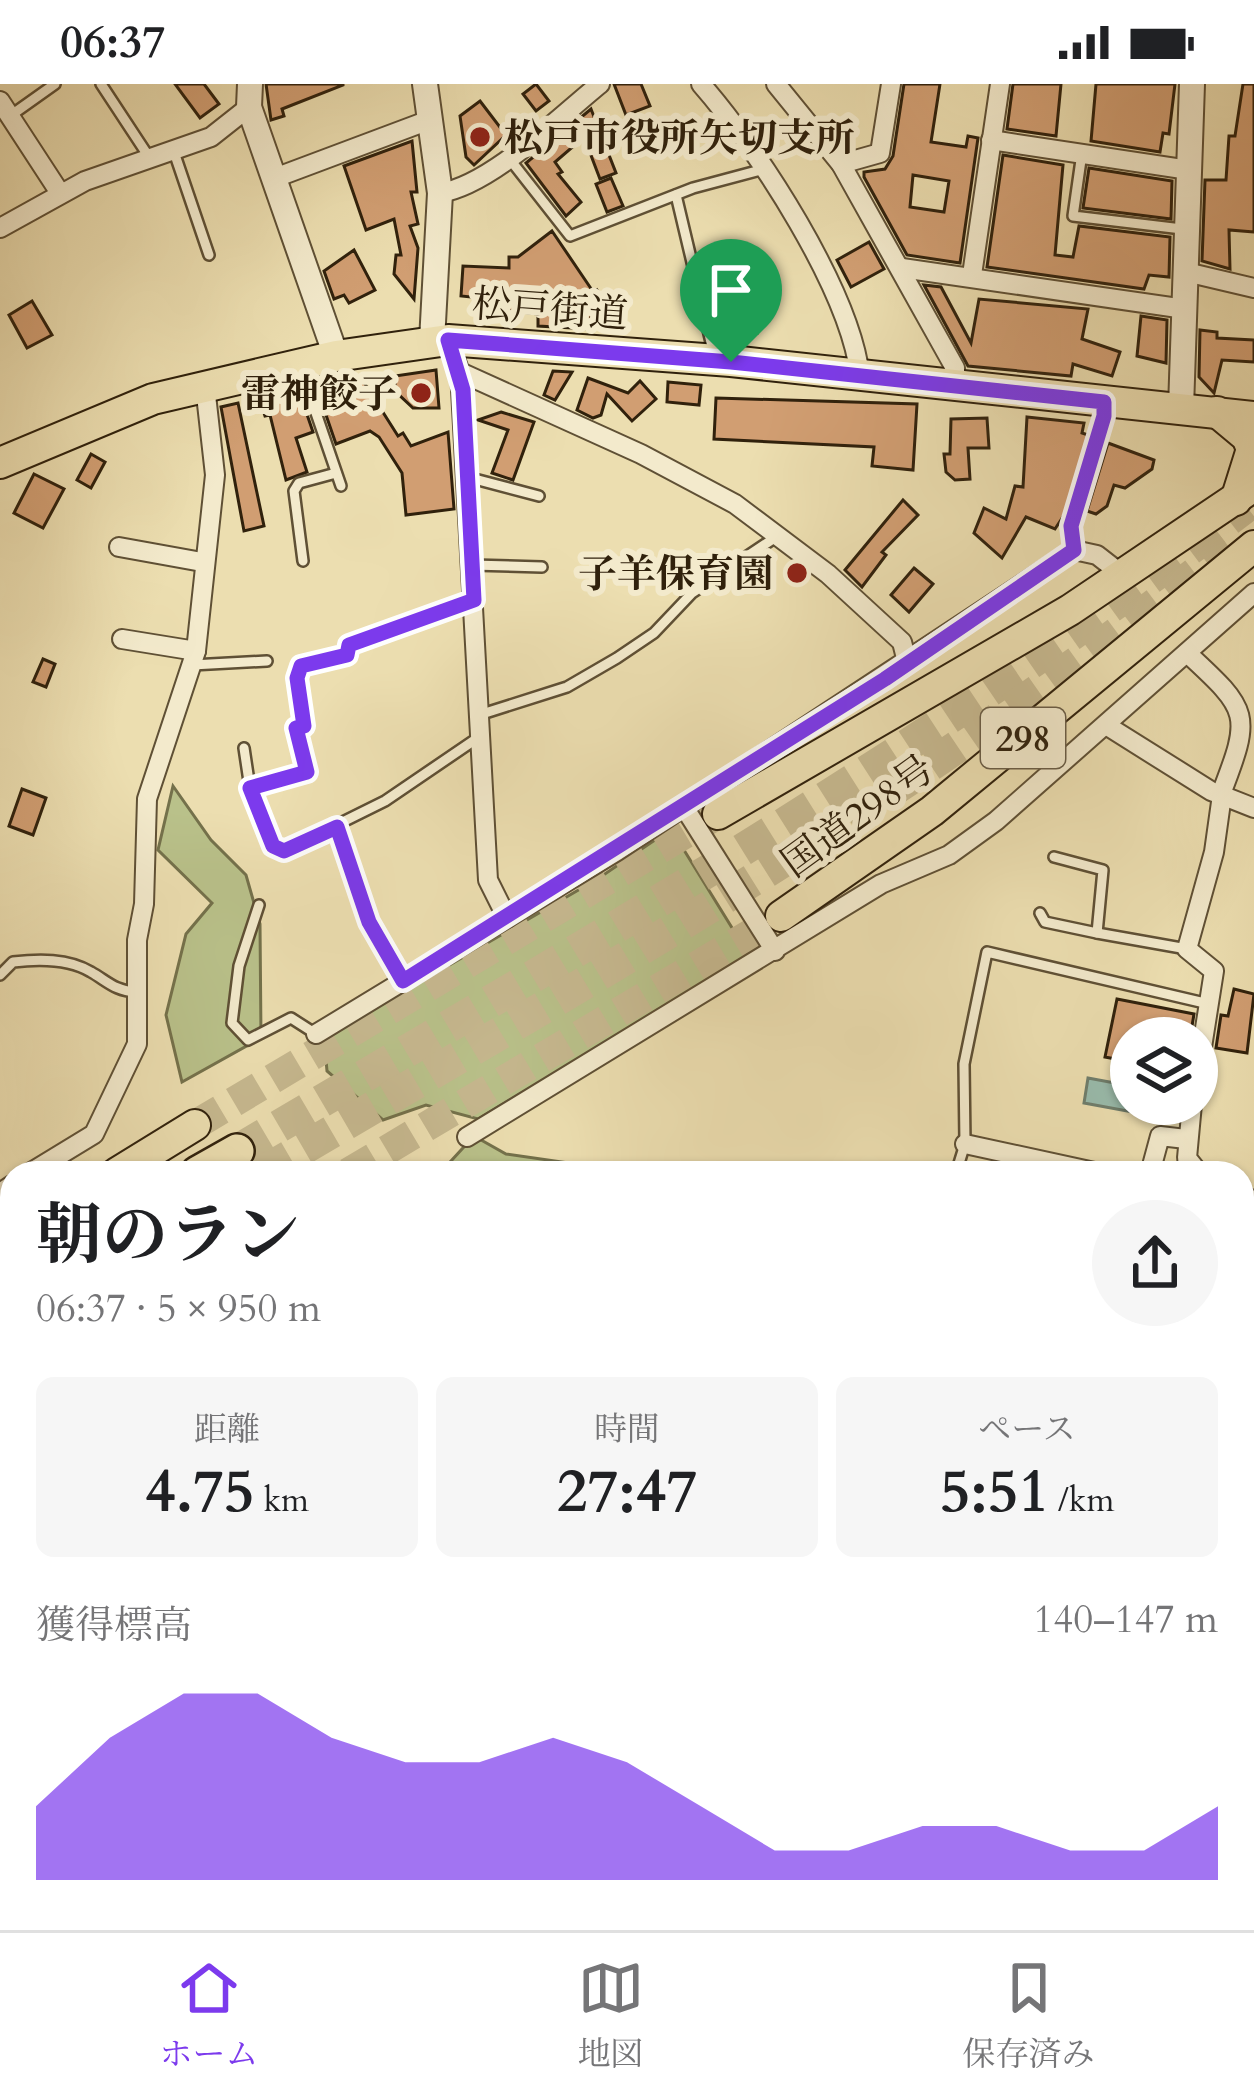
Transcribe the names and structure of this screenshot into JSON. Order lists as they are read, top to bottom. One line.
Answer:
{"streets":{"main road":["松戸街道","298","国道298号"]},"places":["松戸市役所矢切支所","雷神餃子","子羊保育園"],"page":{"status":"06:37","heading":["朝のラン","06:37 · 5 × 950 m"],"stats":[["距離","4.75 km"],["時間","27:47"],["ペース","5:51 /km"]],"chart":["獲得標高","140–147 m"],"tabs":["ホーム","地図","保存済み"]}}
